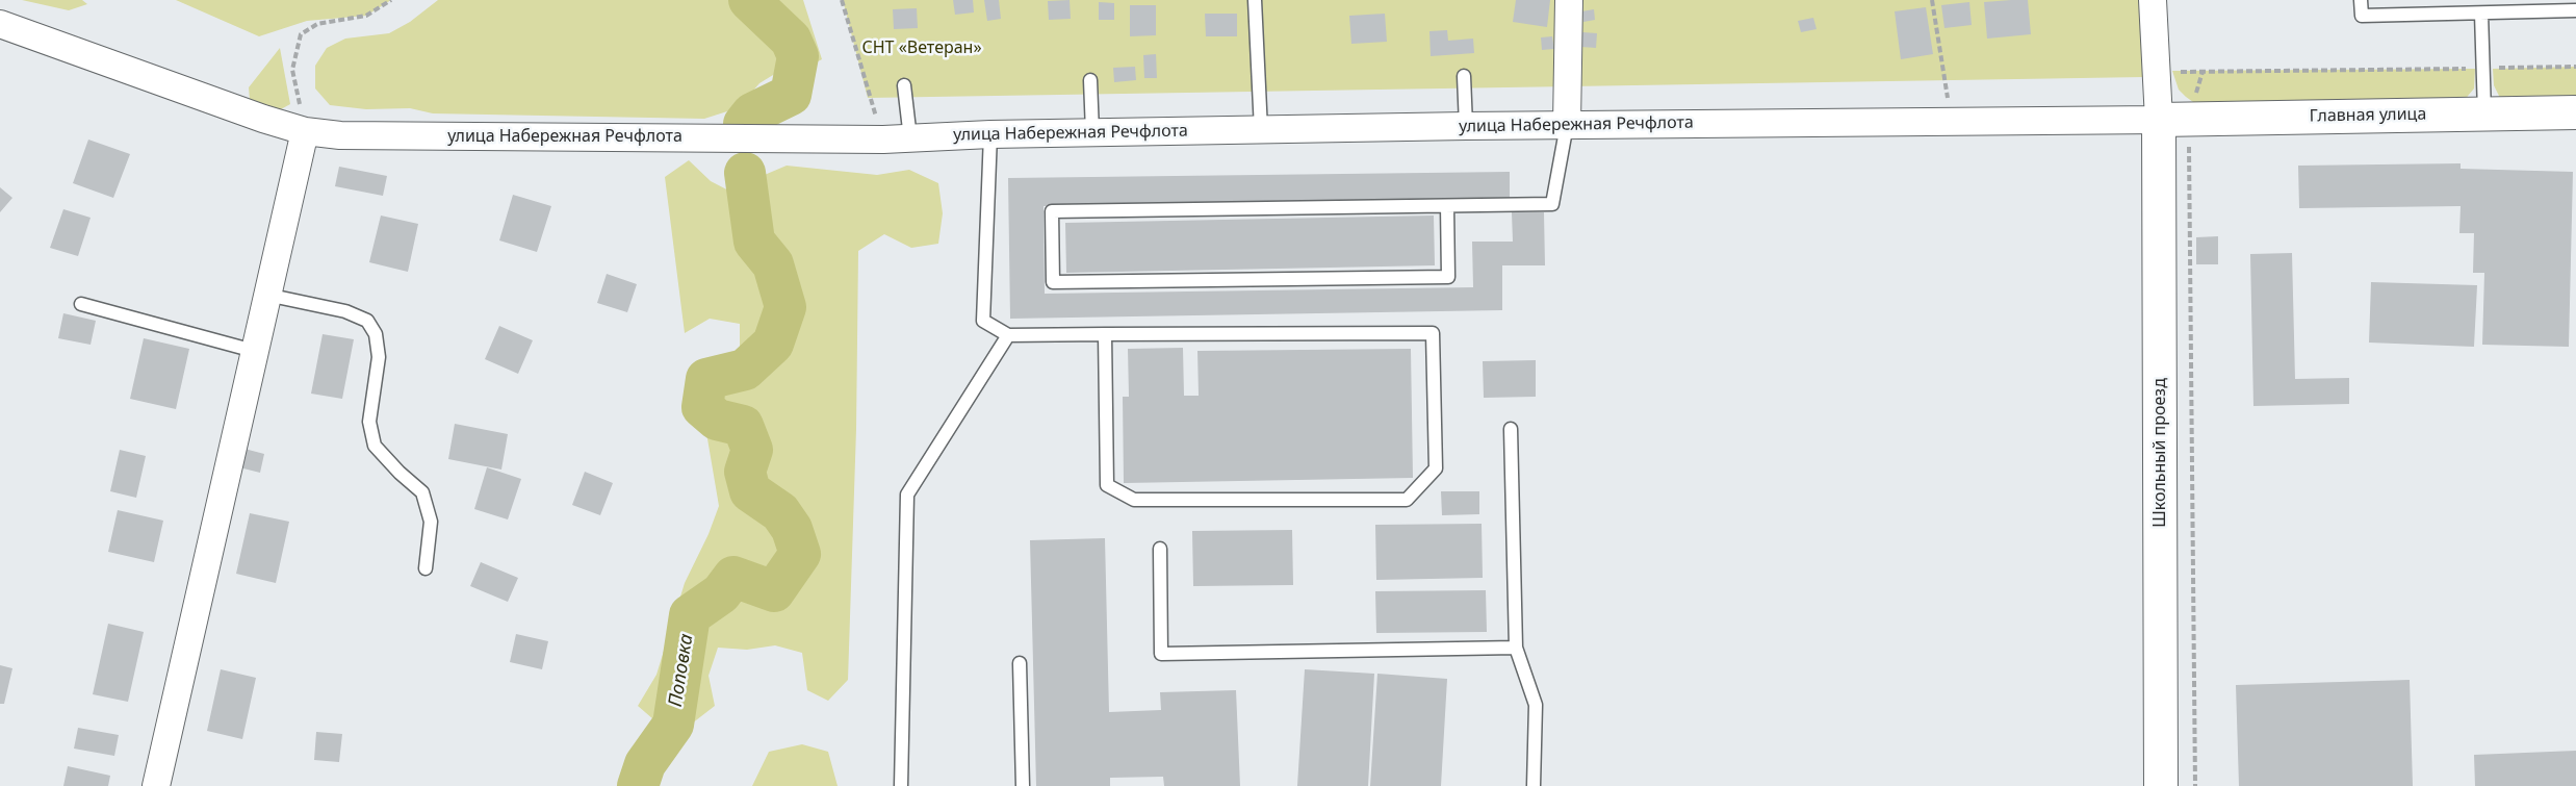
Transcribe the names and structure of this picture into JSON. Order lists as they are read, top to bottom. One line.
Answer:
{"streets":{"street":["Главная улица","улица Набережная Речфлота","Школьный проезд"]},"crossings":[["Главная улица","улица Набережная Речфлота"],["Главная улица","Школьный проезд"],["улица Набережная Речфлота","Школьный проезд"]],"water":["Поповка"],"parks":["СНТ «Ветеран»"]}
